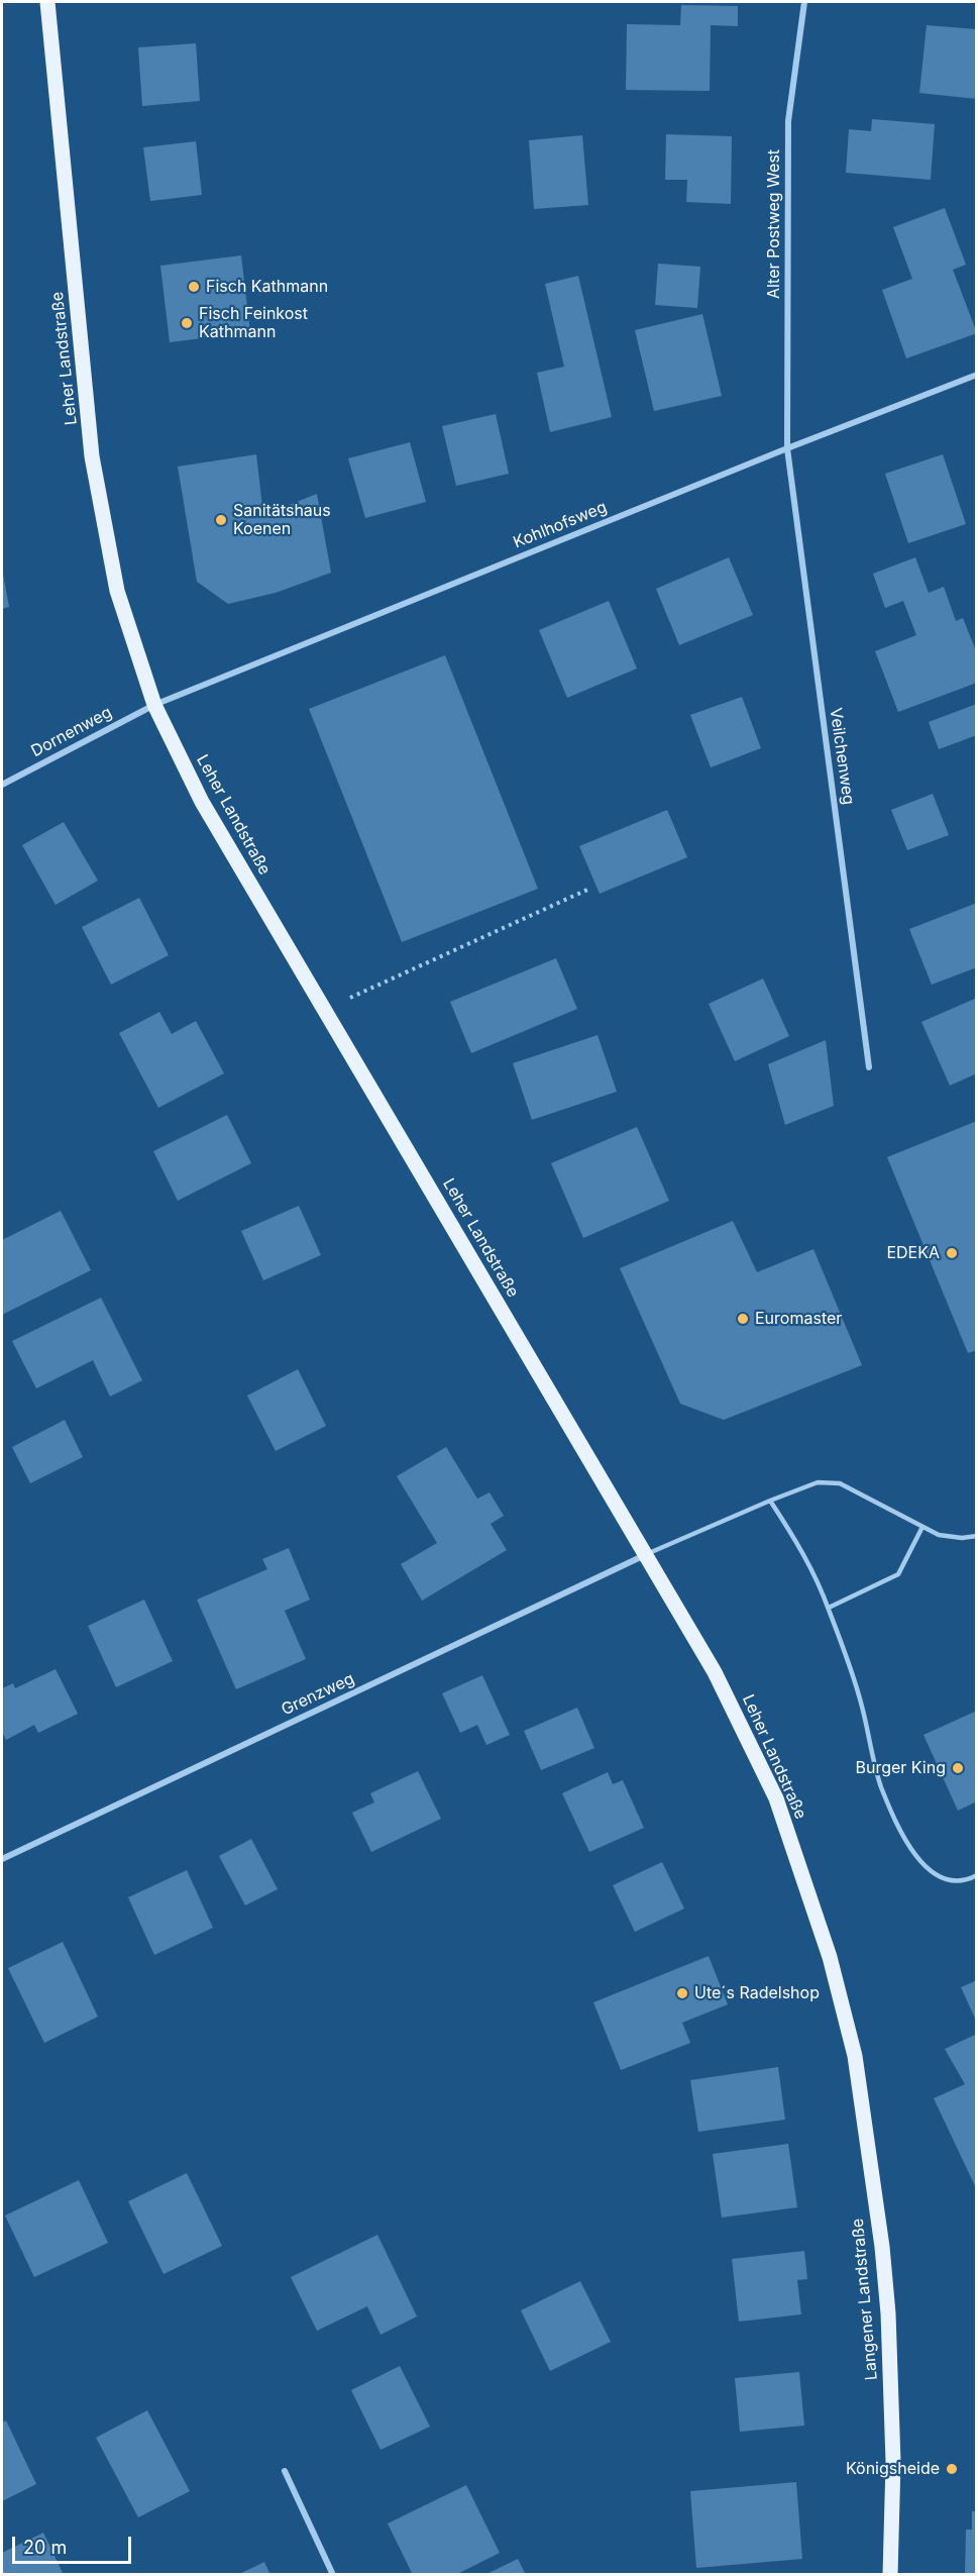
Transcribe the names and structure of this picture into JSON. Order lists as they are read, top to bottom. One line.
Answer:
{"streets":{"main road":["Leher Landstraße","Langener Landstraße"],"street":["Alter Postweg West","Kohlhofsweg","Dornenweg","Veilchenweg","Grenzweg"]},"crossings":[["Alter Postweg West","Kohlhofsweg"],["Alter Postweg West","Veilchenweg"],["Leher Landstraße","Kohlhofsweg"],["Leher Landstraße","Dornenweg"],["Leher Landstraße","Grenzweg"],["Leher Landstraße","Langener Landstraße"],["Kohlhofsweg","Dornenweg"],["Kohlhofsweg","Veilchenweg"]],"places":["Fisch Kathmann","Fisch Feinkost Kathmann","Sanitätshaus Koenen","EDEKA","Euromaster","Burger King","Ute´s Radelshop","Königsheide"],"scale_bar":"20 m"}
